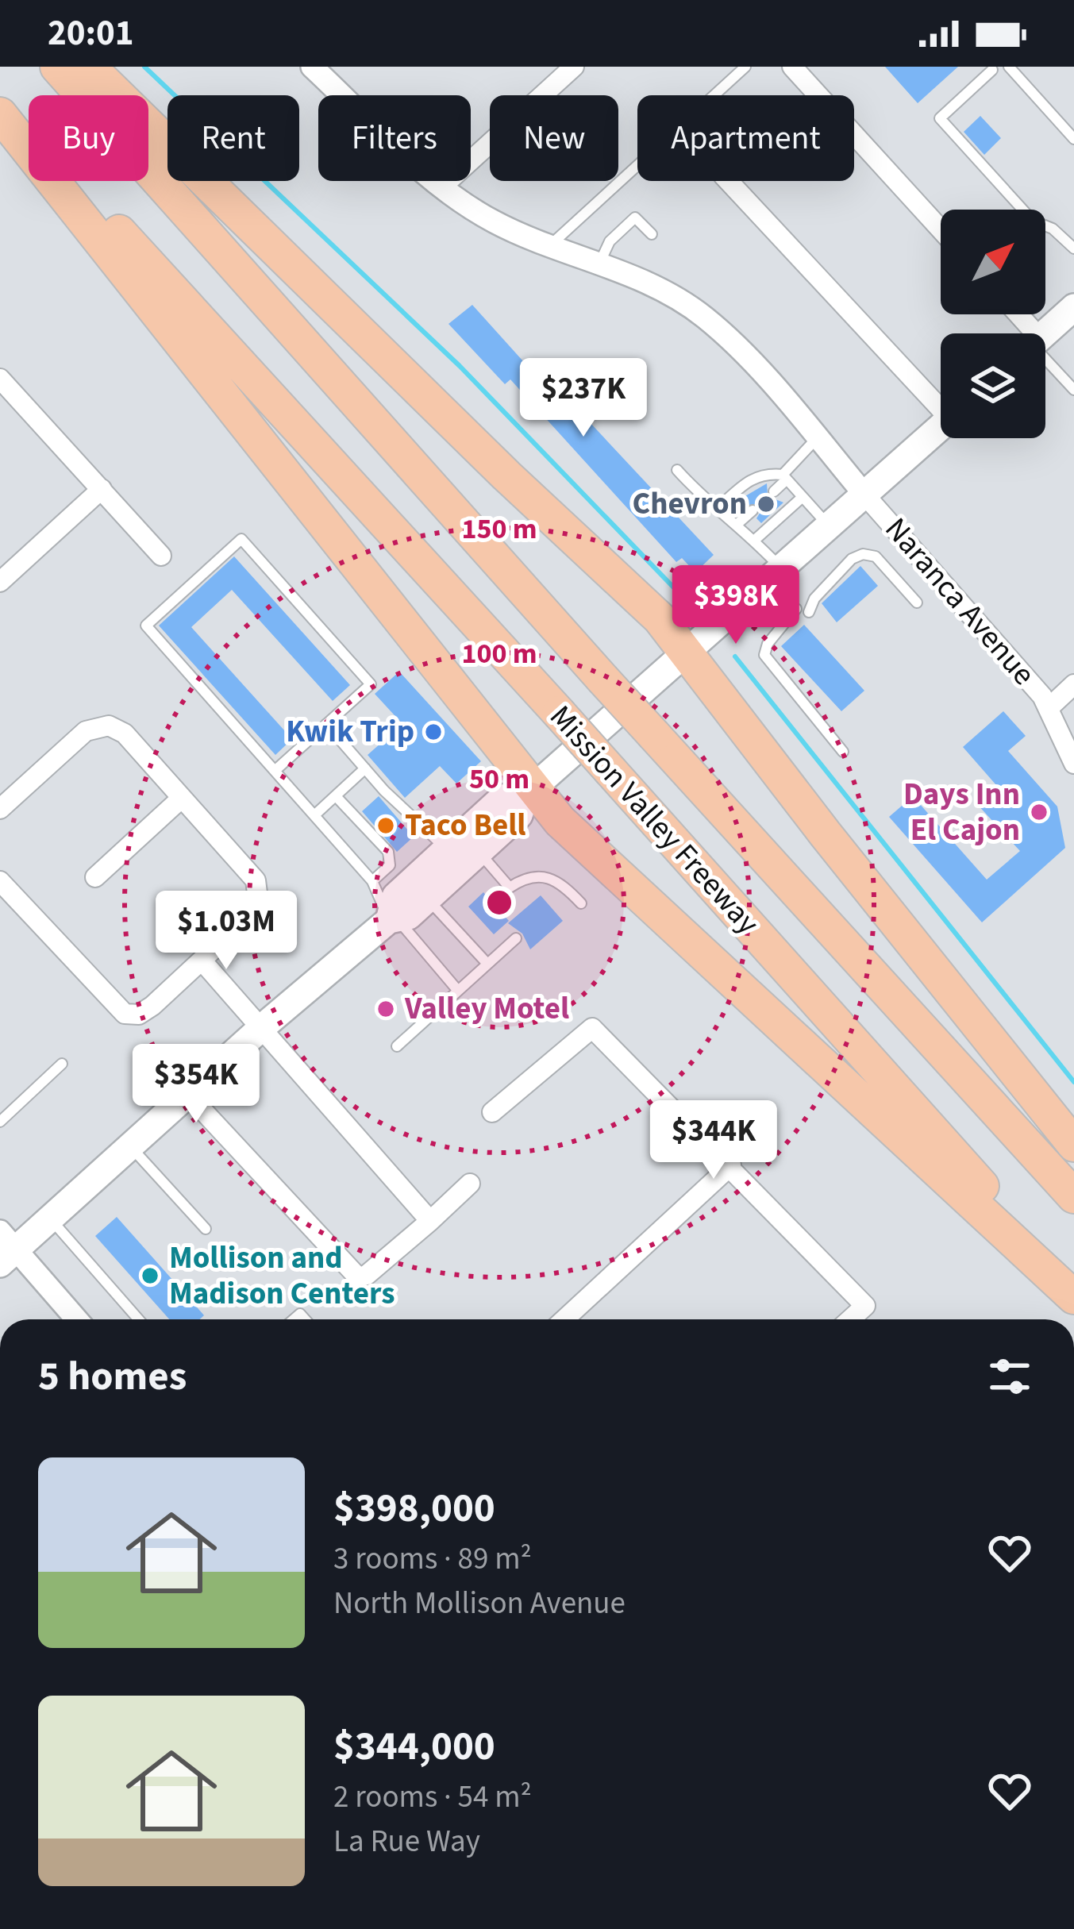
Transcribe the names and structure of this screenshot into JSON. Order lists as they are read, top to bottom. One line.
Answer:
{"streets":{"highway":["Mission Valley Freeway"],"street":["Naranca Avenue"]},"places":["Chevron","Kwik Trip","Days Inn El Cajon","Taco Bell","Valley Motel","Mollison and Madison Centers"],"north":"top right","page":{"status":"20:01","chip":["Buy","Rent","Filters","New","Apartment"],"price":["$237K","$398K","$1.03M","$354K","$344K"],"heading":"5 homes","list":[{"name":"$398,000","note":"3 rooms · 89 m² · North Mollison Avenue"},{"name":"$344,000","note":"2 rooms · 54 m² · La Rue Way"}]},"rings":["150 m","100 m","50 m"]}
